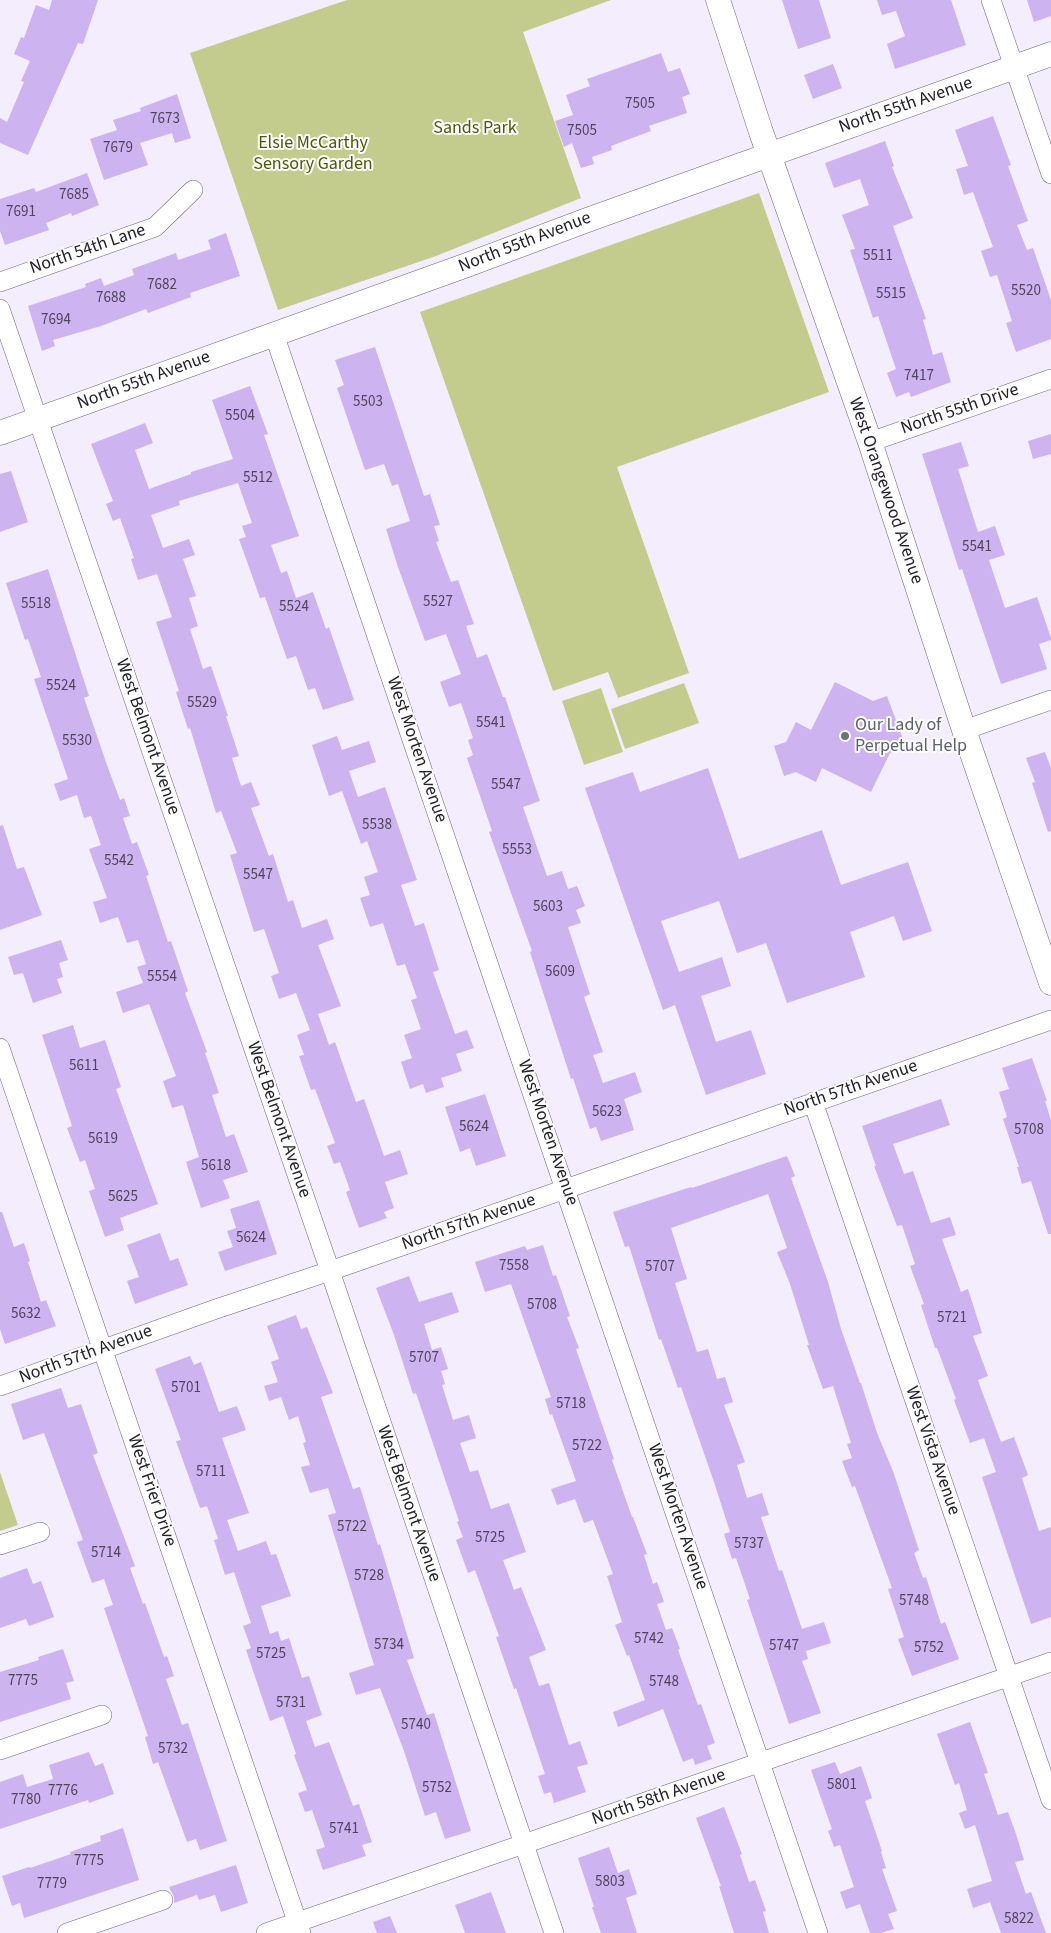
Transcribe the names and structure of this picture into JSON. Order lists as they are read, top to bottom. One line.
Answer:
{"streets":{"street":["North 55th Avenue","North 54th Lane","North 55th Drive","West Orangewood Avenue","West Belmont Avenue","West Morten Avenue","North 57th Avenue","West Vista Avenue","West Frier Drive","North 58th Avenue"]},"crossings":[["North 55th Avenue","West Orangewood Avenue"],["North 55th Avenue","West Belmont Avenue"],["North 55th Avenue","West Morten Avenue"],["North 55th Drive","West Orangewood Avenue"],["West Belmont Avenue","North 57th Avenue"],["West Belmont Avenue","North 58th Avenue"],["West Morten Avenue","North 57th Avenue"],["West Morten Avenue","North 58th Avenue"],["North 57th Avenue","West Vista Avenue"],["North 57th Avenue","West Frier Drive"],["West Vista Avenue","North 58th Avenue"],["West Frier Drive","North 58th Avenue"]],"parks":["Sands Park","Elsie McCarthy Sensory Garden"],"places":["Our Lady of Perpetual Help"],"house_numbers":["7505","7673","7505","7679","7685","7691","5511","7682","5520","5515","7688","7694","7417","5503","5504","5512","5541","5527","5518","5524","5524","5529","5541","5530","5547","5538","5553","5542","5547","5603","5609","5554","5611","5623","5624","5708","5619","5618","5625","5624","7558","5707","5708","5632","5721","5707","5701","5718","5722","5711","5722","5725","5737","5714","5728","5748","5742","5734","5747","5752","5725","7775","5748","5731","5740","5732","5801","5752","7776","7780","5741","7775","5803","7779","5822"]}
